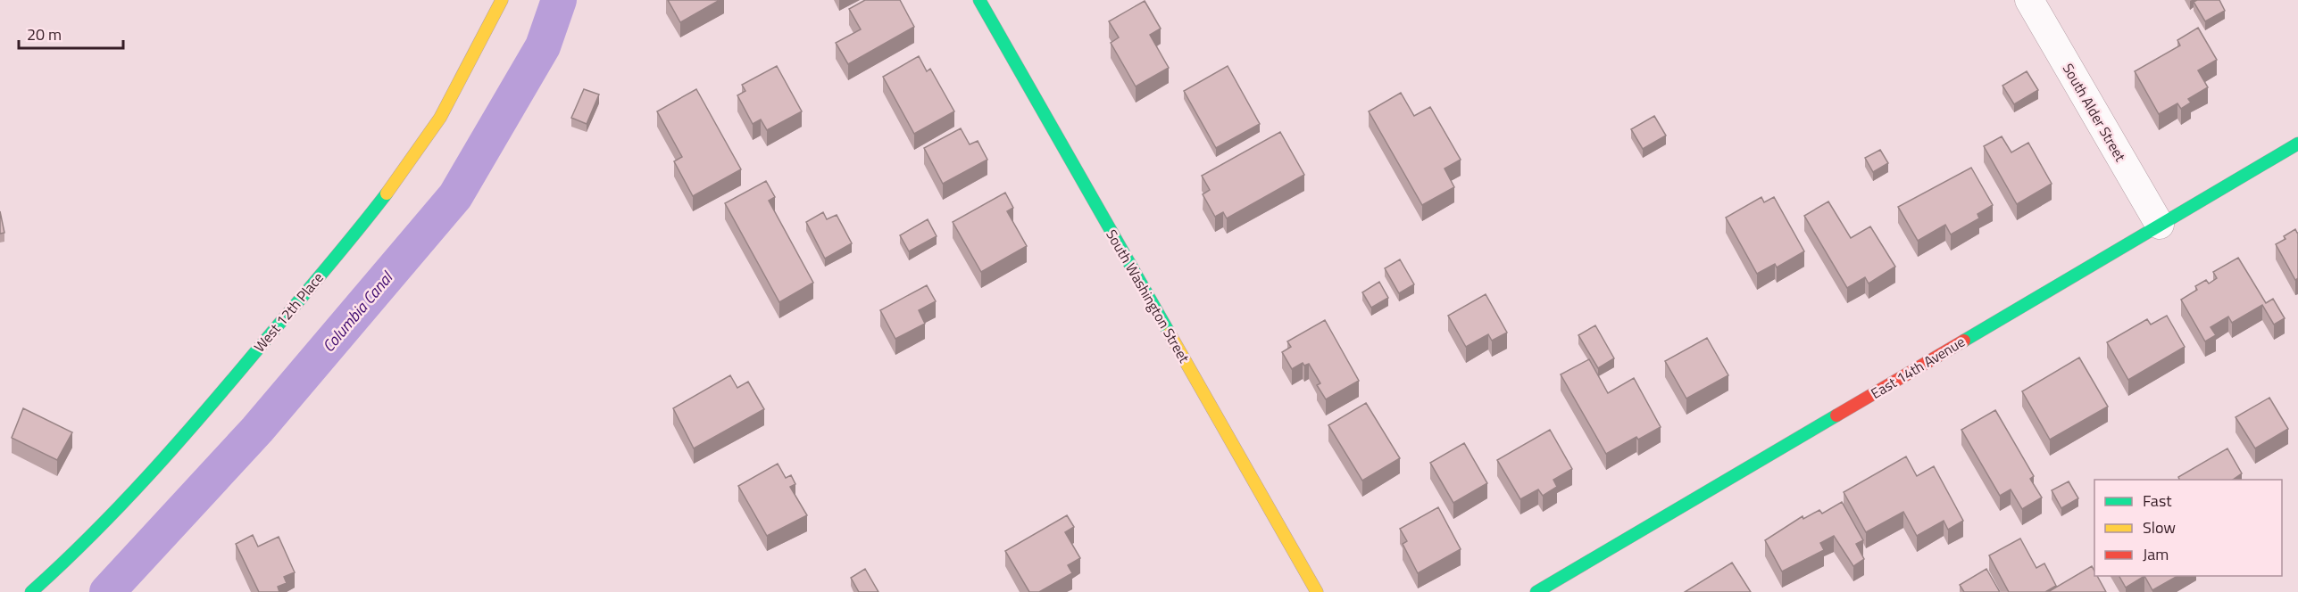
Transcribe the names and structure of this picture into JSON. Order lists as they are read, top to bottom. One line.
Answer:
{"streets":{"street":["South Alder Street","South Washington Street","West 12th Place","East 14th Avenue"]},"crossings":[["South Alder Street","East 14th Avenue"]],"water":["Columbia Canal"],"legend":["Fast","Slow","Jam"],"scale_bar":"20 m"}
